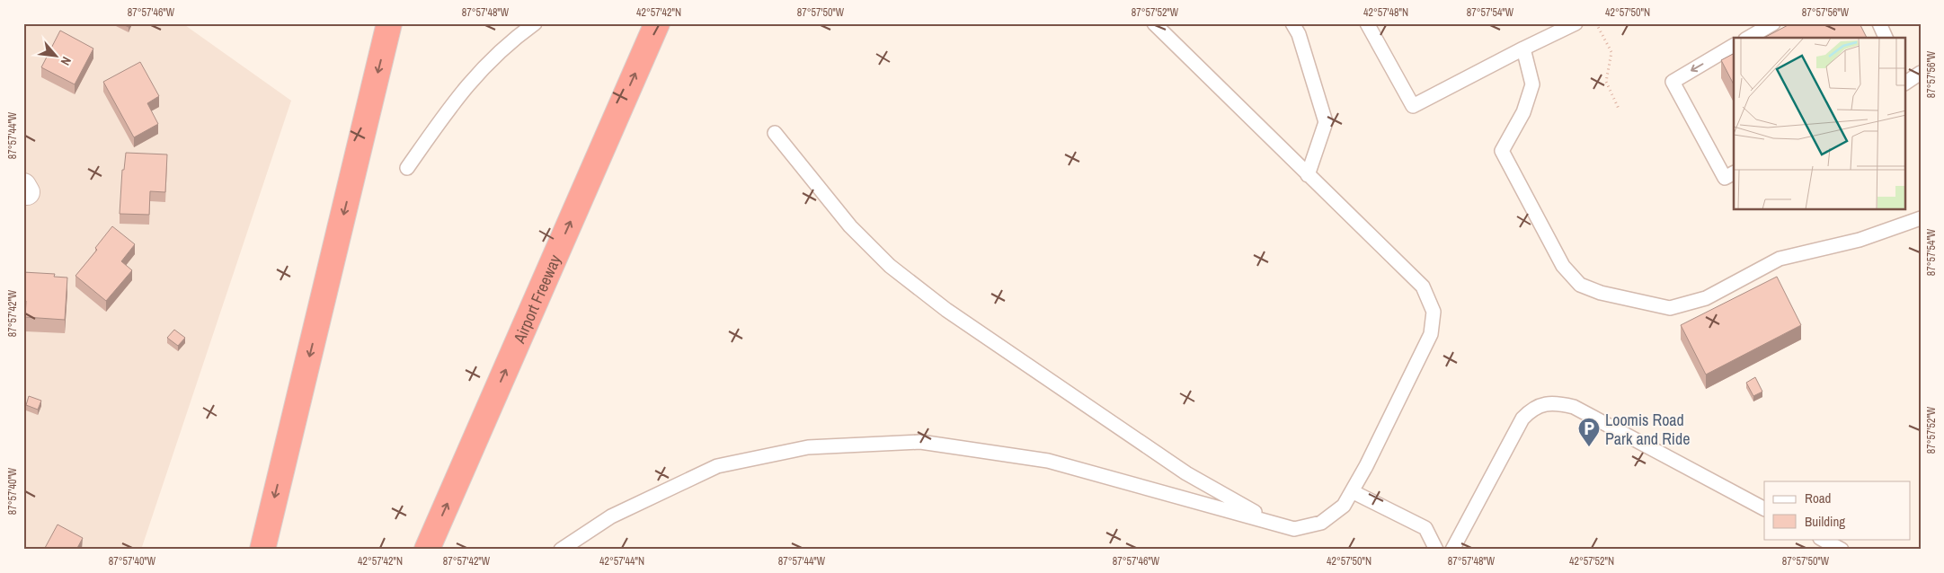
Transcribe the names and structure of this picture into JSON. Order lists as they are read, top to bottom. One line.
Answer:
{"streets":{"highway":["Airport Freeway"]},"places":{"parking":["Loomis Road Park and Ride"]},"legend":["Road","Building"],"north":"bottom right","coordinates":["87°57'46\"W","87°57'48\"W","42°57'42\"N","87°57'50\"W","87°57'52\"W","42°57'48\"N","87°57'54\"W","42°57'50\"N","87°57'56\"W","87°57'44\"W","87°57'42\"W","87°57'40\"W","42°57'44\"N","42°57'52\"N"]}
